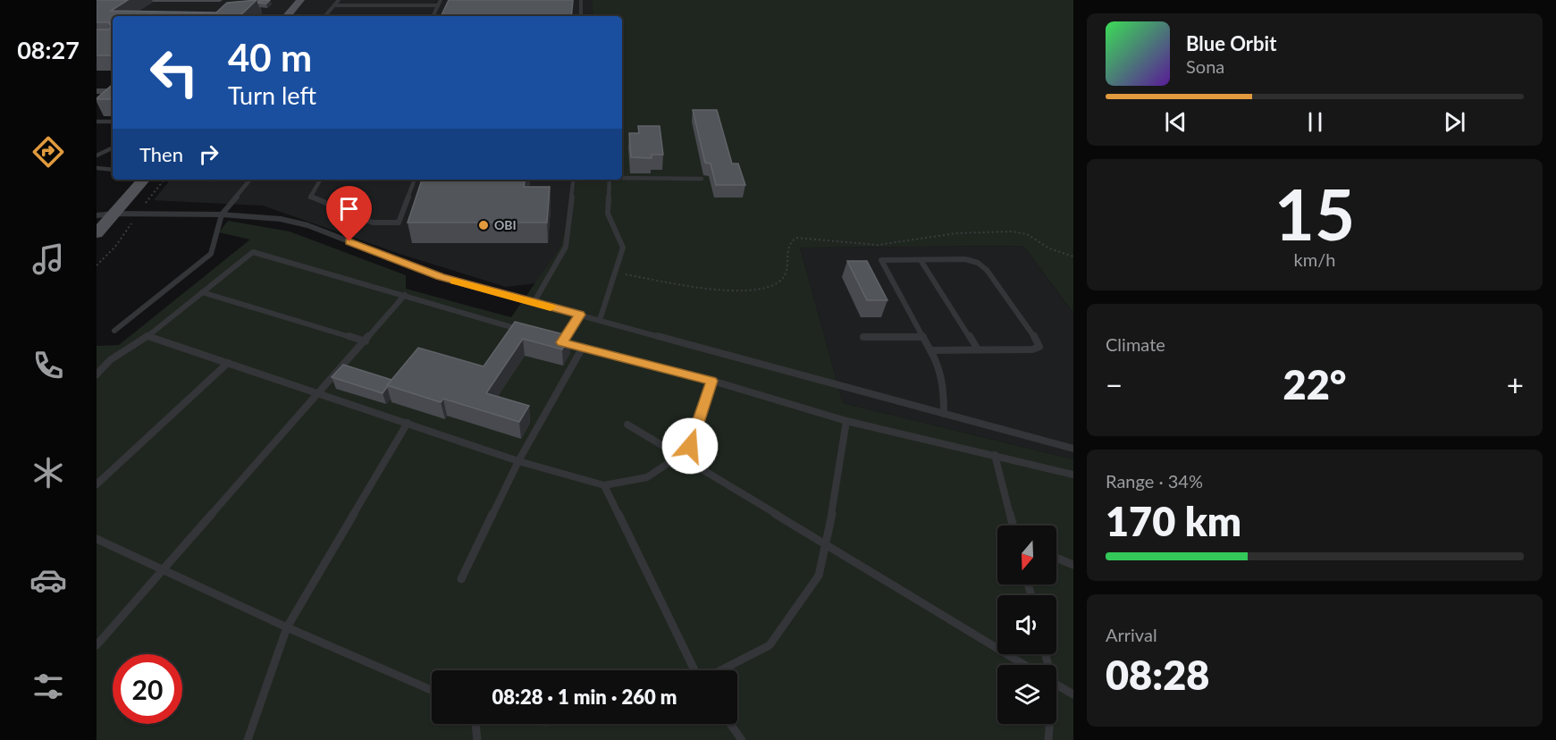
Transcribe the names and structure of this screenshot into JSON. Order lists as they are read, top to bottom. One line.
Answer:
{"places":["OBI"],"north":"bottom","page":{"tabs":"08:27","turn":["40 m","Turn left"],"song":["Blue Orbit","Sona"],"then":"Then","tile":[["15","km/h"],"Climate",["Range · 34%","170 km"],["Arrival","08:28"]],"heat":["−","22°","+"],"limit":"20","trip":"08:28 · 1 min · 260 m"}}
